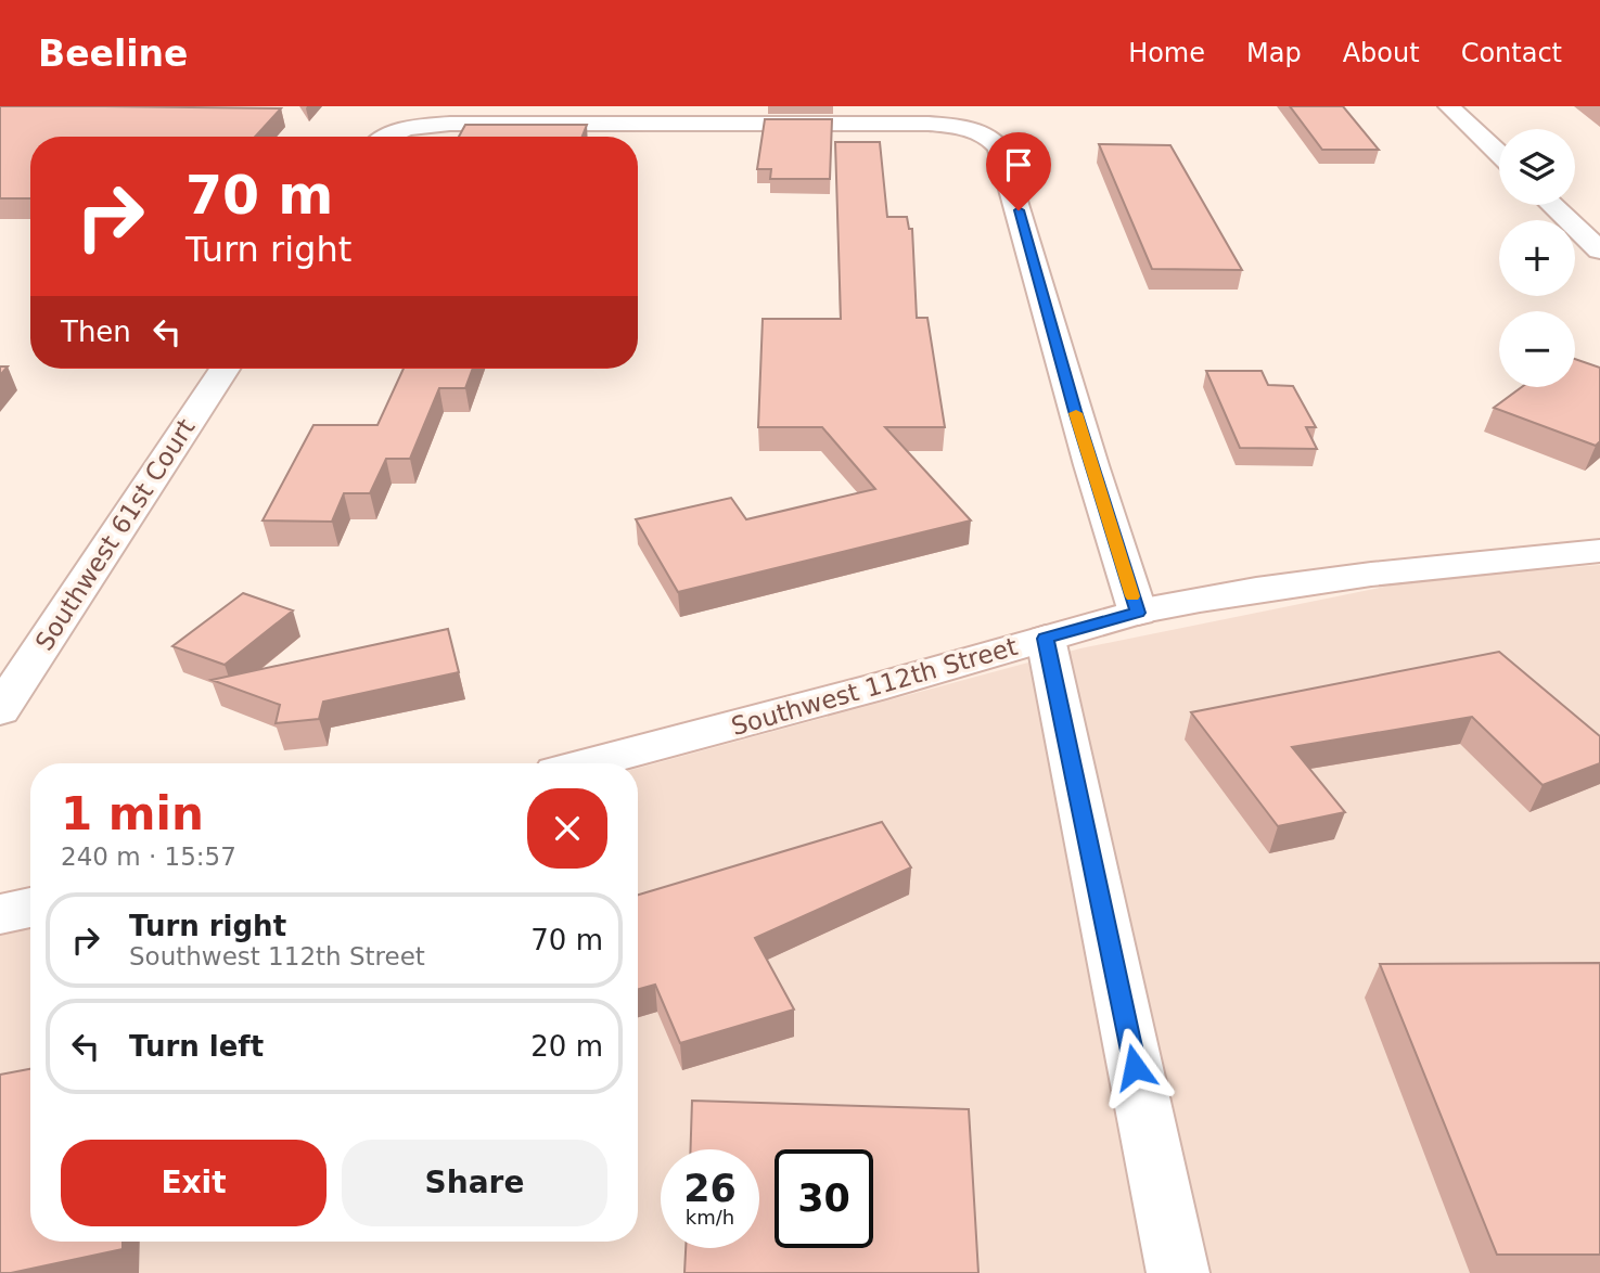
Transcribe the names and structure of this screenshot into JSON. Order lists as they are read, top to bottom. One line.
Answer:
{"streets":{"street":["Southwest 61st Court","Southwest 112th Street"]},"page":{"header":"Beeline","nav":["Home","Map","About","Contact"],"map_buttons":["+","−"],"turn":["70 m","Turn right"],"then":"Then","heading":["1 min","240 m · 15:57"],"list":[{"name":"Turn right","note":"Southwest 112th Street","value":"70 m"},{"name":"Turn left","value":"20 m"}],"buttons":["Exit","Share"],"speed":"26 km/h","limit":"30"}}
